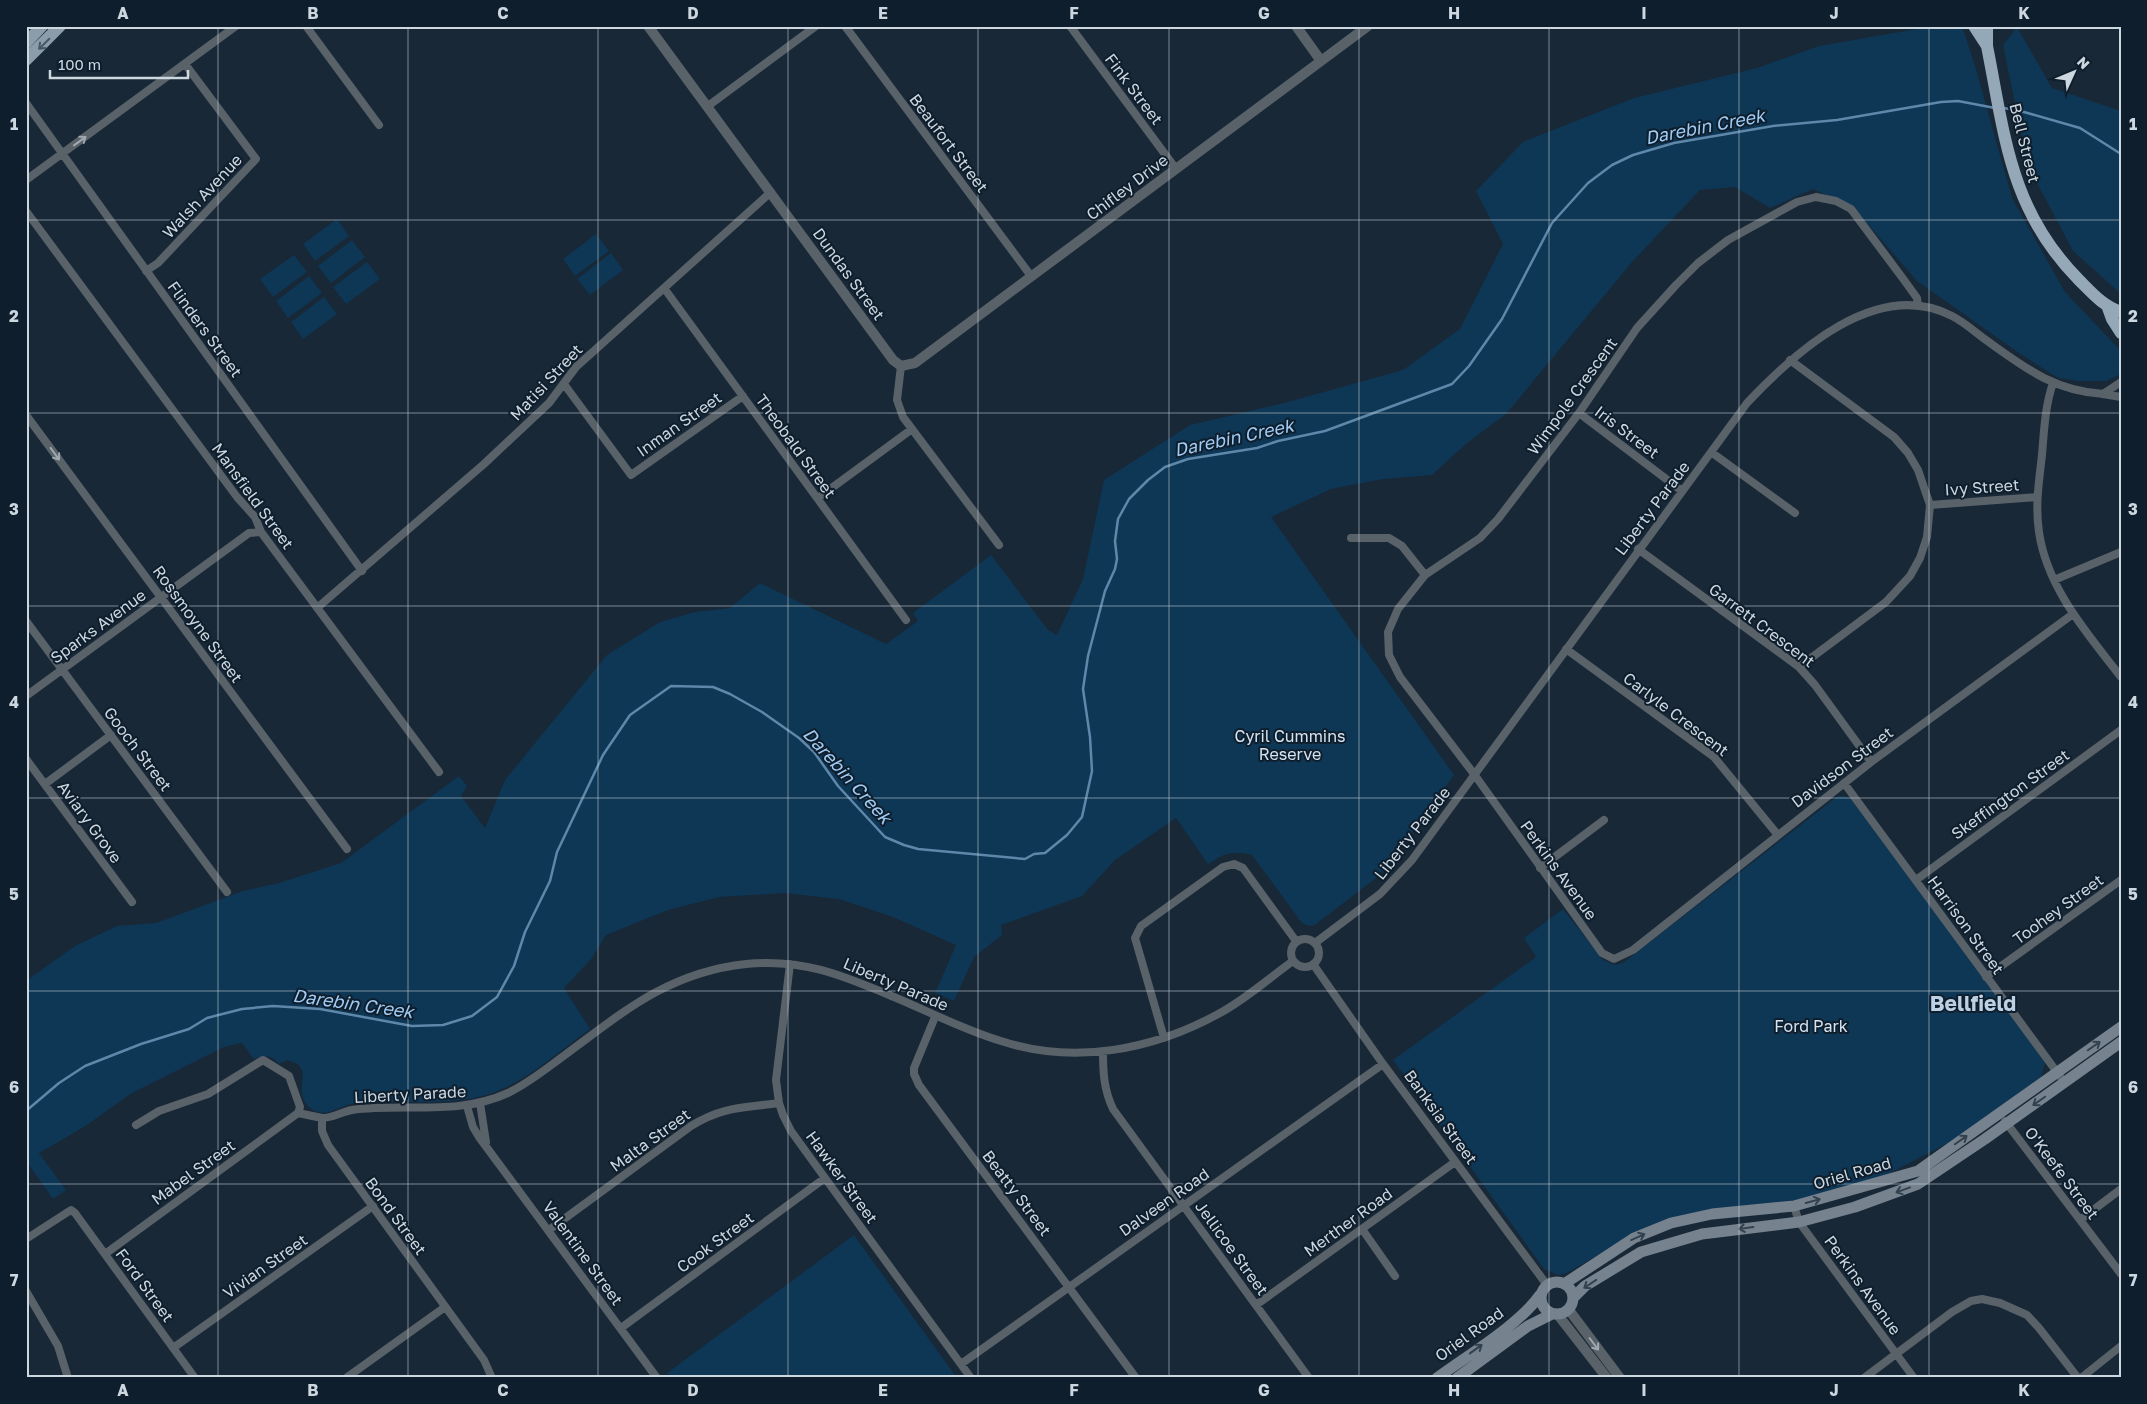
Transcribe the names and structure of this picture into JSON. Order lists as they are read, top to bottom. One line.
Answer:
{"streets":{"highway":["Bell Street"],"main road":["Oriel Road"],"street":["Fink Street","Beaufort Street","Chifley Drive","Walsh Avenue","Dundas Street","Flinders Street","Matisi Street","Wimpole Crescent","Inman Street","Iris Street","Theobald Street","Ivy Street","Mansfield Street","Liberty Parade","Rossmoyne Street","Garrett Crescent","Sparks Avenue","Carlyle Crescent","Gooch Street","Davidson Street","Skeffington Street","Aviary Grove","Perkins Avenue","Toohey Street","Harrison Street","Banksia Street","Malta Street","Mabel Street","O'Keefe Street","Hawker Street","Beatty Street","Dalveen Road","Bond Street","Merther Road","Cook Street","Jellicoe Street","Valentine Street","Vivian Street","Ford Street"]},"crossings":[["Fink Street","Chifley Drive"],["Beaufort Street","Chifley Drive"],["Chifley Drive","Dundas Street"],["Walsh Avenue","Flinders Street"],["Dundas Street","Matisi Street"],["Flinders Street","Matisi Street"],["Matisi Street","Inman Street"],["Matisi Street","Theobald Street"],["Matisi Street","Mansfield Street"],["Wimpole Crescent","Iris Street"],["Wimpole Crescent","Liberty Parade"],["Wimpole Crescent","Perkins Avenue"],["Inman Street","Theobald Street"],["Iris Street","Liberty Parade"],["Mansfield Street","Sparks Avenue"],["Liberty Parade","Garrett Crescent"],["Liberty Parade","Carlyle Crescent"],["Liberty Parade","Perkins Avenue"],["Liberty Parade","Banksia Street"],["Liberty Parade","Hawker Street"],["Liberty Parade","Beatty Street"],["Liberty Parade","Bond Street"],["Liberty Parade","Jellicoe Street"],["Liberty Parade","Valentine Street"],["Rossmoyne Street","Sparks Avenue"],["Garrett Crescent","Davidson Street"],["Sparks Avenue","Gooch Street"],["Carlyle Crescent","Davidson Street"],["Davidson Street","Perkins Avenue"],["Davidson Street","Harrison Street"],["Skeffington Street","Harrison Street"],["Perkins Avenue","Oriel Road"],["Toohey Street","Harrison Street"],["Harrison Street","Oriel Road"],["Banksia Street","Oriel Road"],["Banksia Street","Dalveen Road"],["Banksia Street","Merther Road"],["Malta Street","Hawker Street"],["Malta Street","Valentine Street"],["Mabel Street","Ford Street"],["Oriel Road","O'Keefe Street"],["Hawker Street","Dalveen Road"],["Hawker Street","Cook Street"],["Beatty Street","Dalveen Road"],["Dalveen Road","Jellicoe Street"],["Bond Street","Vivian Street"],["Merther Road","Jellicoe Street"],["Cook Street","Valentine Street"],["Vivian Street","Ford Street"]],"one_way":["Rossmoyne Street"],"districts":["Bellfield"],"water":["Darebin Creek"],"parks":["Cyril Cummins Reserve","Ford Park"],"scale_bar":"100 m","north":"top right","grid":{"columns":["A","B","C","D","E","F","G","H","I","J","K"],"rows":["1","2","3","4","5","6","7"]}}
